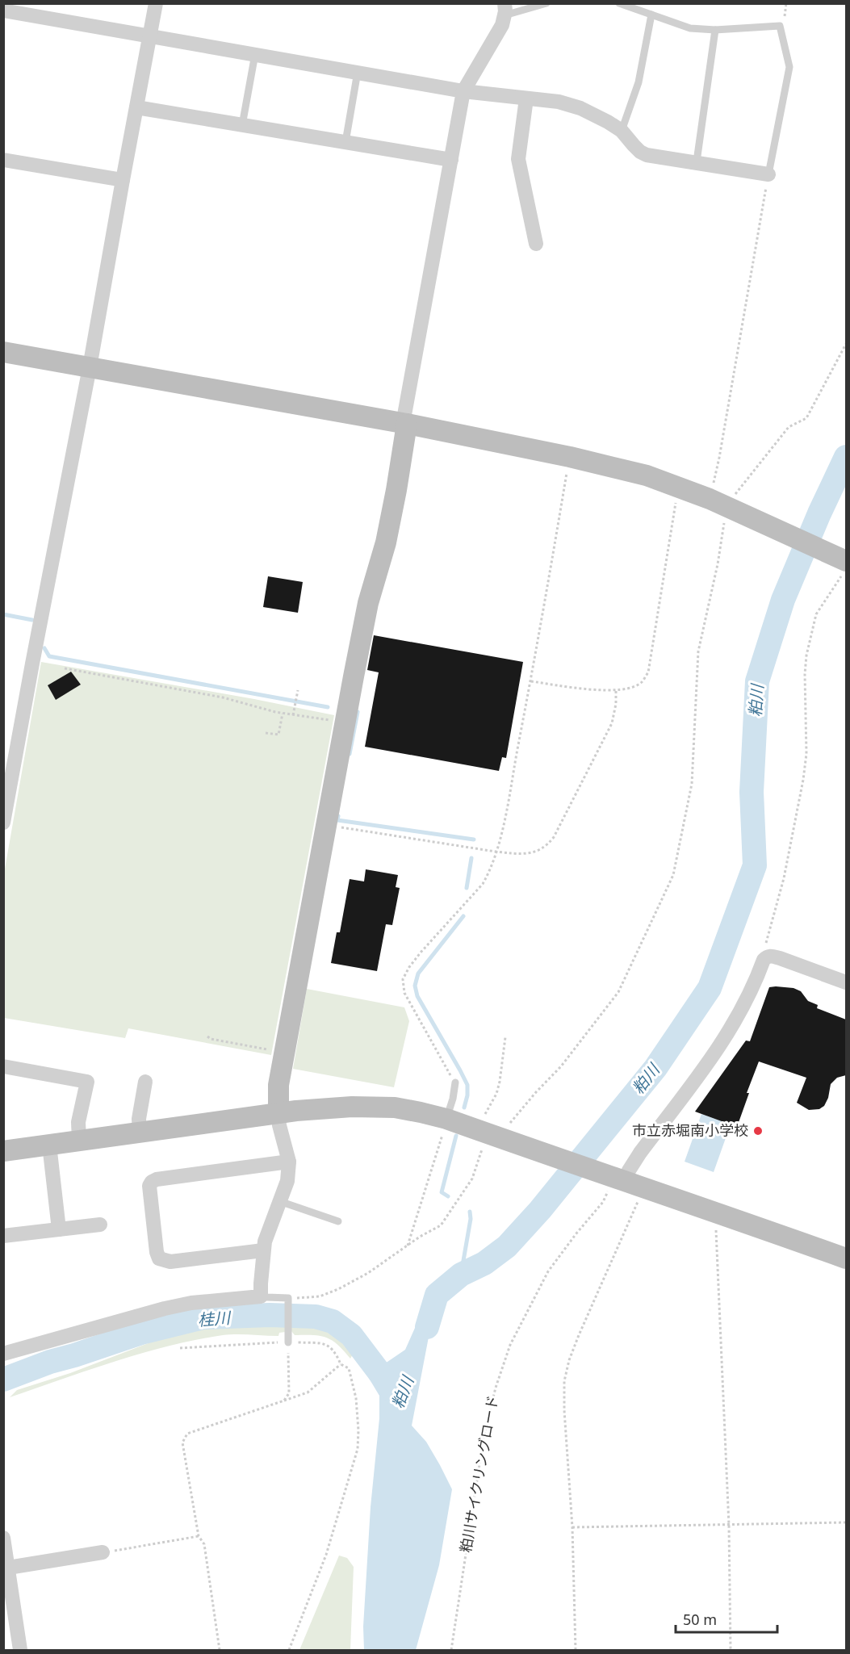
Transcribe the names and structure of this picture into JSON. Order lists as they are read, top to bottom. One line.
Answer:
{"streets":{"path":["粕川サイクリングロード"]},"water":["粕川","桂川"],"places":["市立赤堀南小学校"],"scale_bar":"50 m"}
